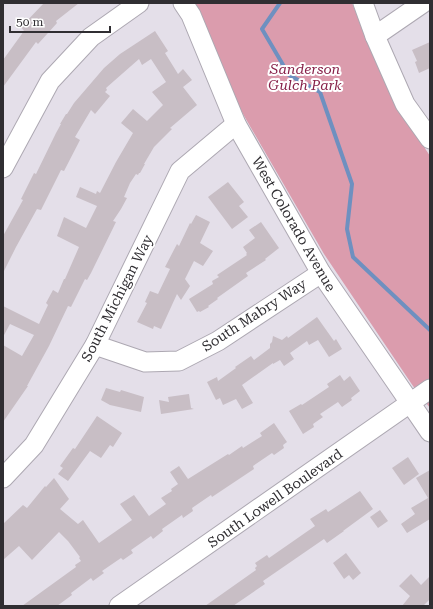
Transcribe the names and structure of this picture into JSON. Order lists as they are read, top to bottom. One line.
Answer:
{"streets":{"street":["West Colorado Avenue","South Michigan Way","South Mabry Way","South Lowell Boulevard"]},"crossings":[["West Colorado Avenue","South Michigan Way"],["West Colorado Avenue","South Mabry Way"],["West Colorado Avenue","South Lowell Boulevard"],["South Michigan Way","South Mabry Way"]],"parks":["Sanderson Gulch Park"],"scale_bar":"50 m"}
